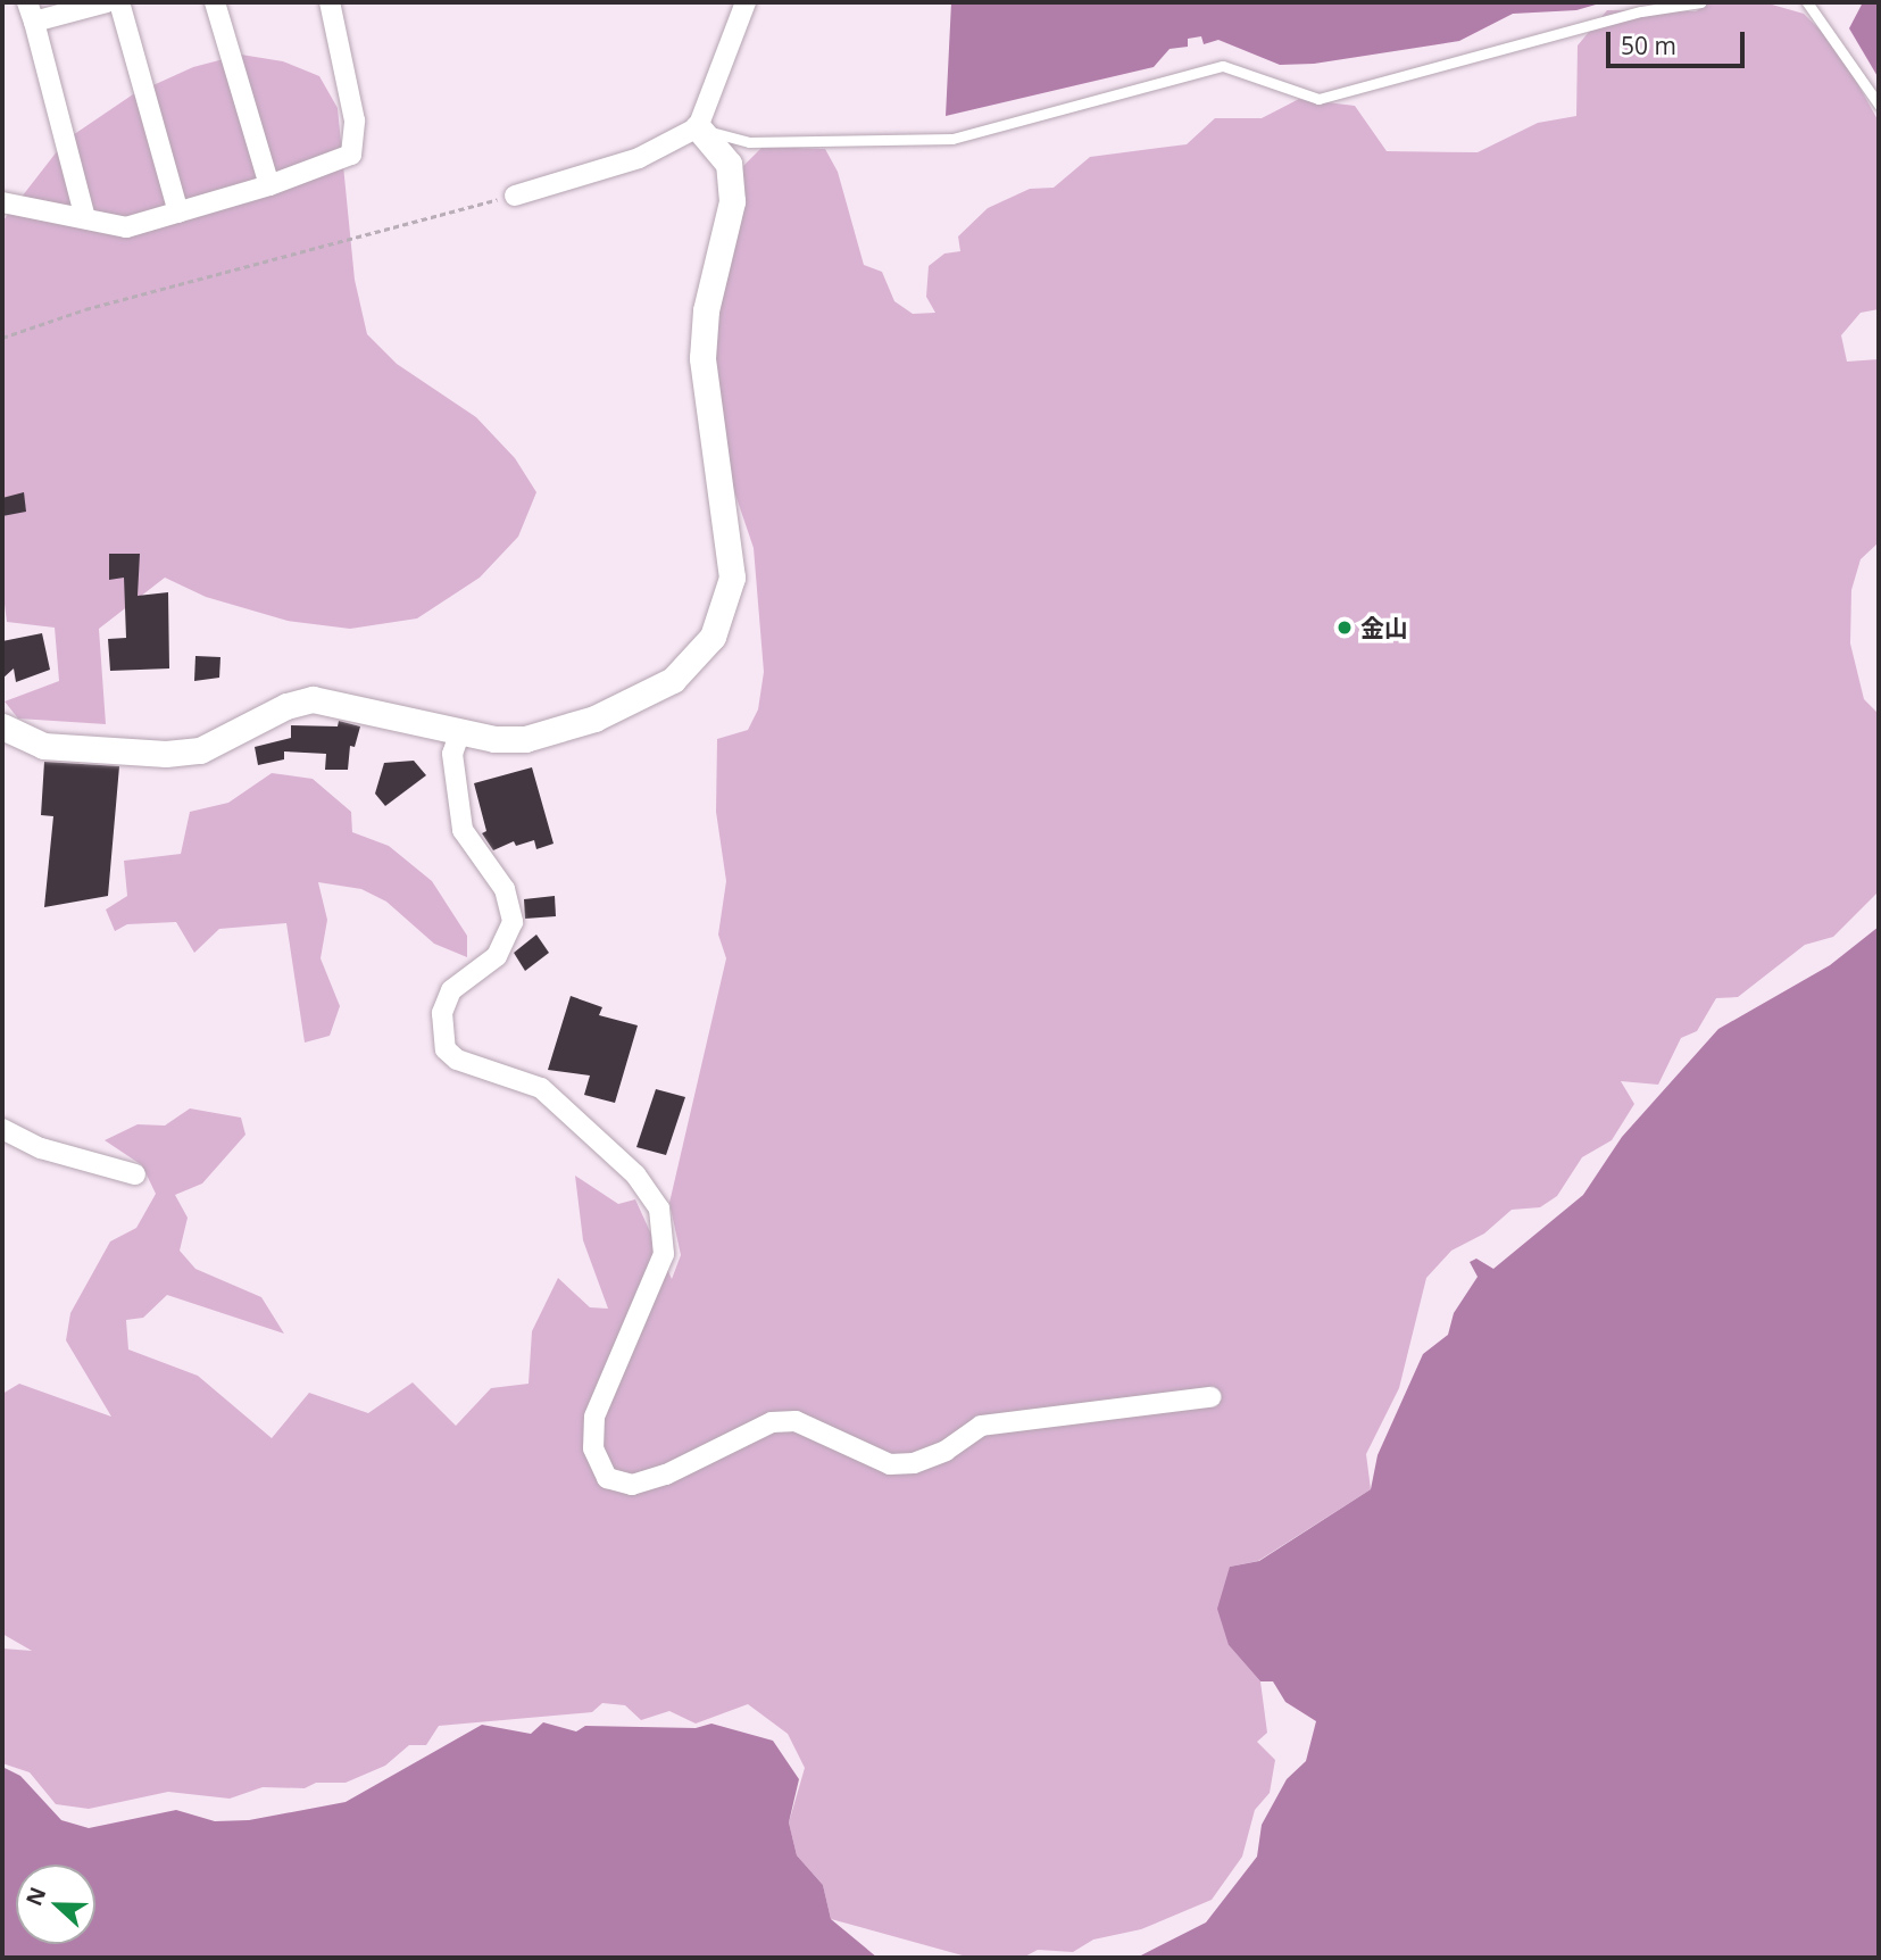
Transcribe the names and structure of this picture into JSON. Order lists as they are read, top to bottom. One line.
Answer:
{"places":["金山"],"scale_bar":"50 m","north":"left"}
